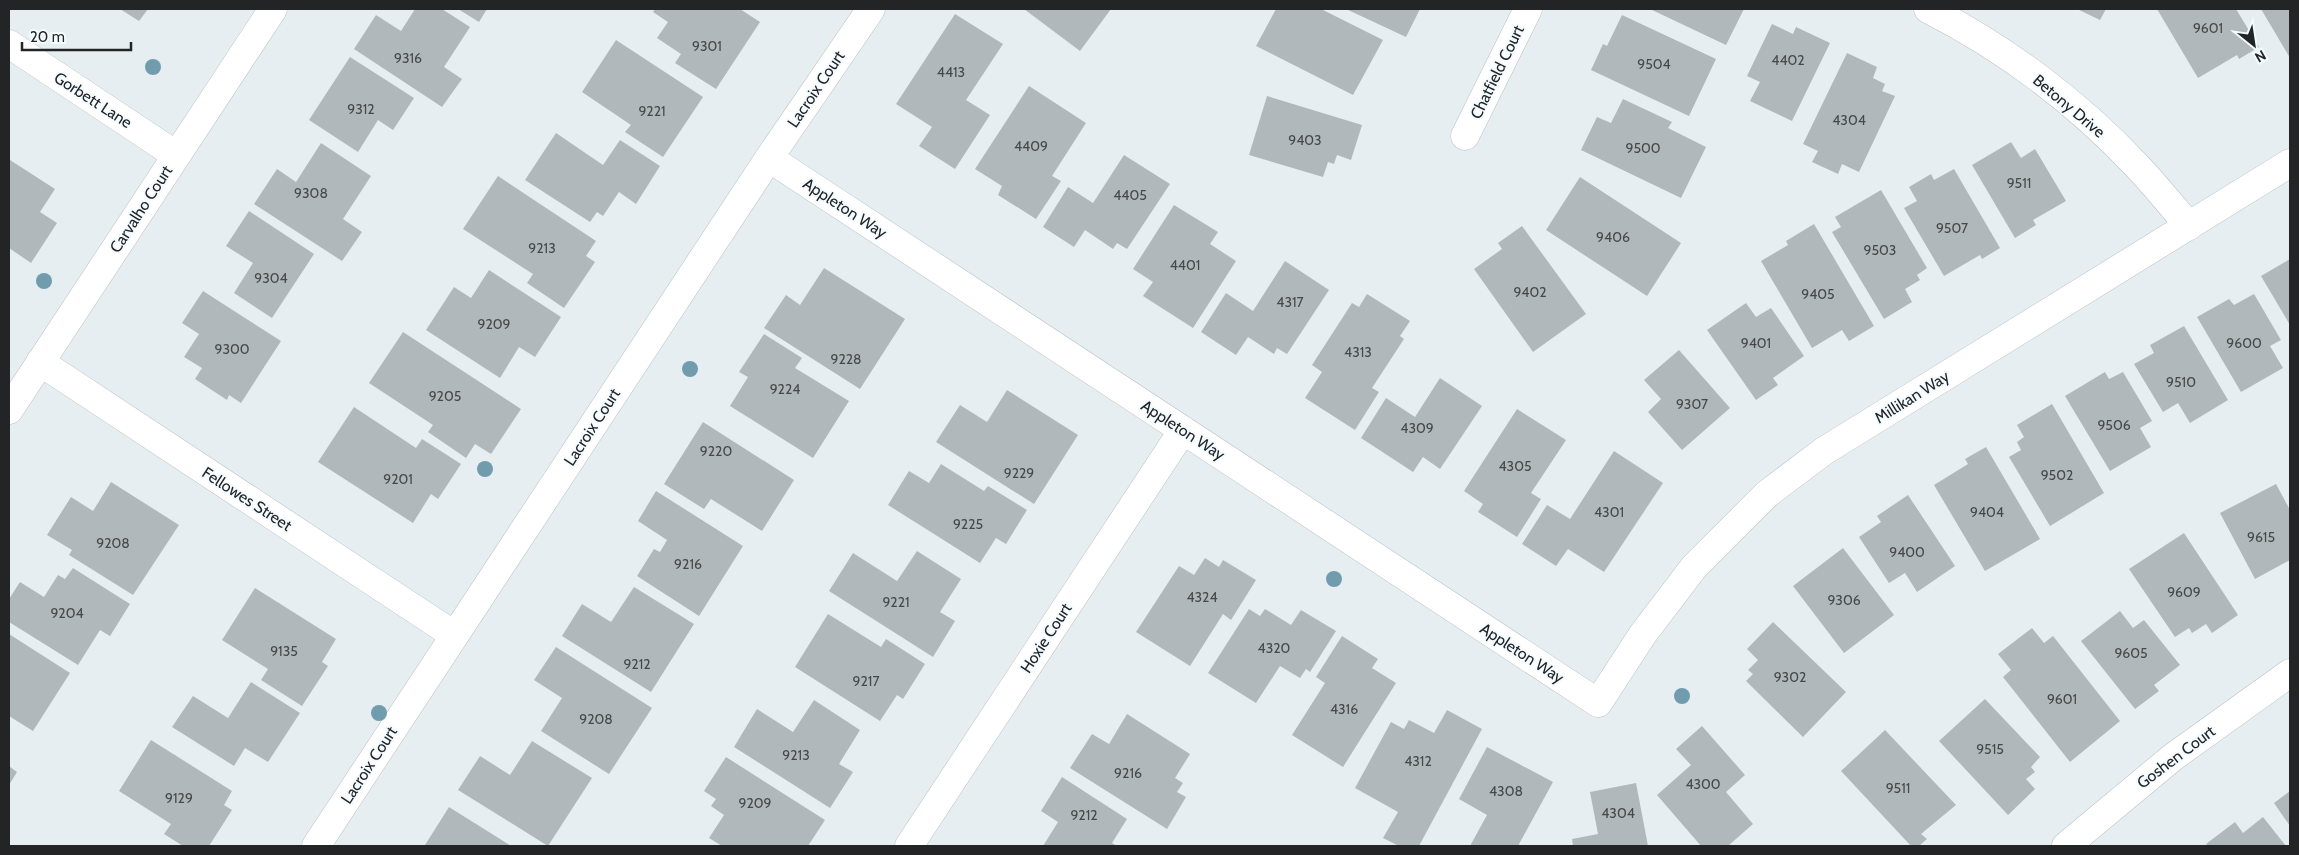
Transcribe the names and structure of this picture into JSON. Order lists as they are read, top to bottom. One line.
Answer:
{"streets":{"street":["Chatfield Court","Lacroix Court","Gorbett Lane","Betony Drive","Appleton Way","Carvalho Court","Millikan Way","Fellowes Street","Hoxie Court","Goshen Court"]},"crossings":[["Lacroix Court","Appleton Way"],["Lacroix Court","Fellowes Street"],["Gorbett Lane","Carvalho Court"],["Betony Drive","Millikan Way"],["Appleton Way","Millikan Way"],["Appleton Way","Hoxie Court"],["Carvalho Court","Fellowes Street"]],"house_numbers":["9601","9301","9316","4402","9504","4413","9312","9221","4304","9403","4409","9500","9511","9308","4405","9507","9406","9213","9503","4401","9304","9402","9405","4317","9209","9401","9600","9300","4313","9228","9510","9224","9205","9307","9506","4309","9220","4305","9229","9502","9201","4301","9404","9225","9615","9208","9400","9216","9609","4324","9306","9221","9204","4320","9135","9605","9212","9302","9217","9601","4316","9208","9515","9213","4312","9216","4300","9511","4308","9129","9209","4304","9212"],"scale_bar":"20 m","north":"bottom right"}
